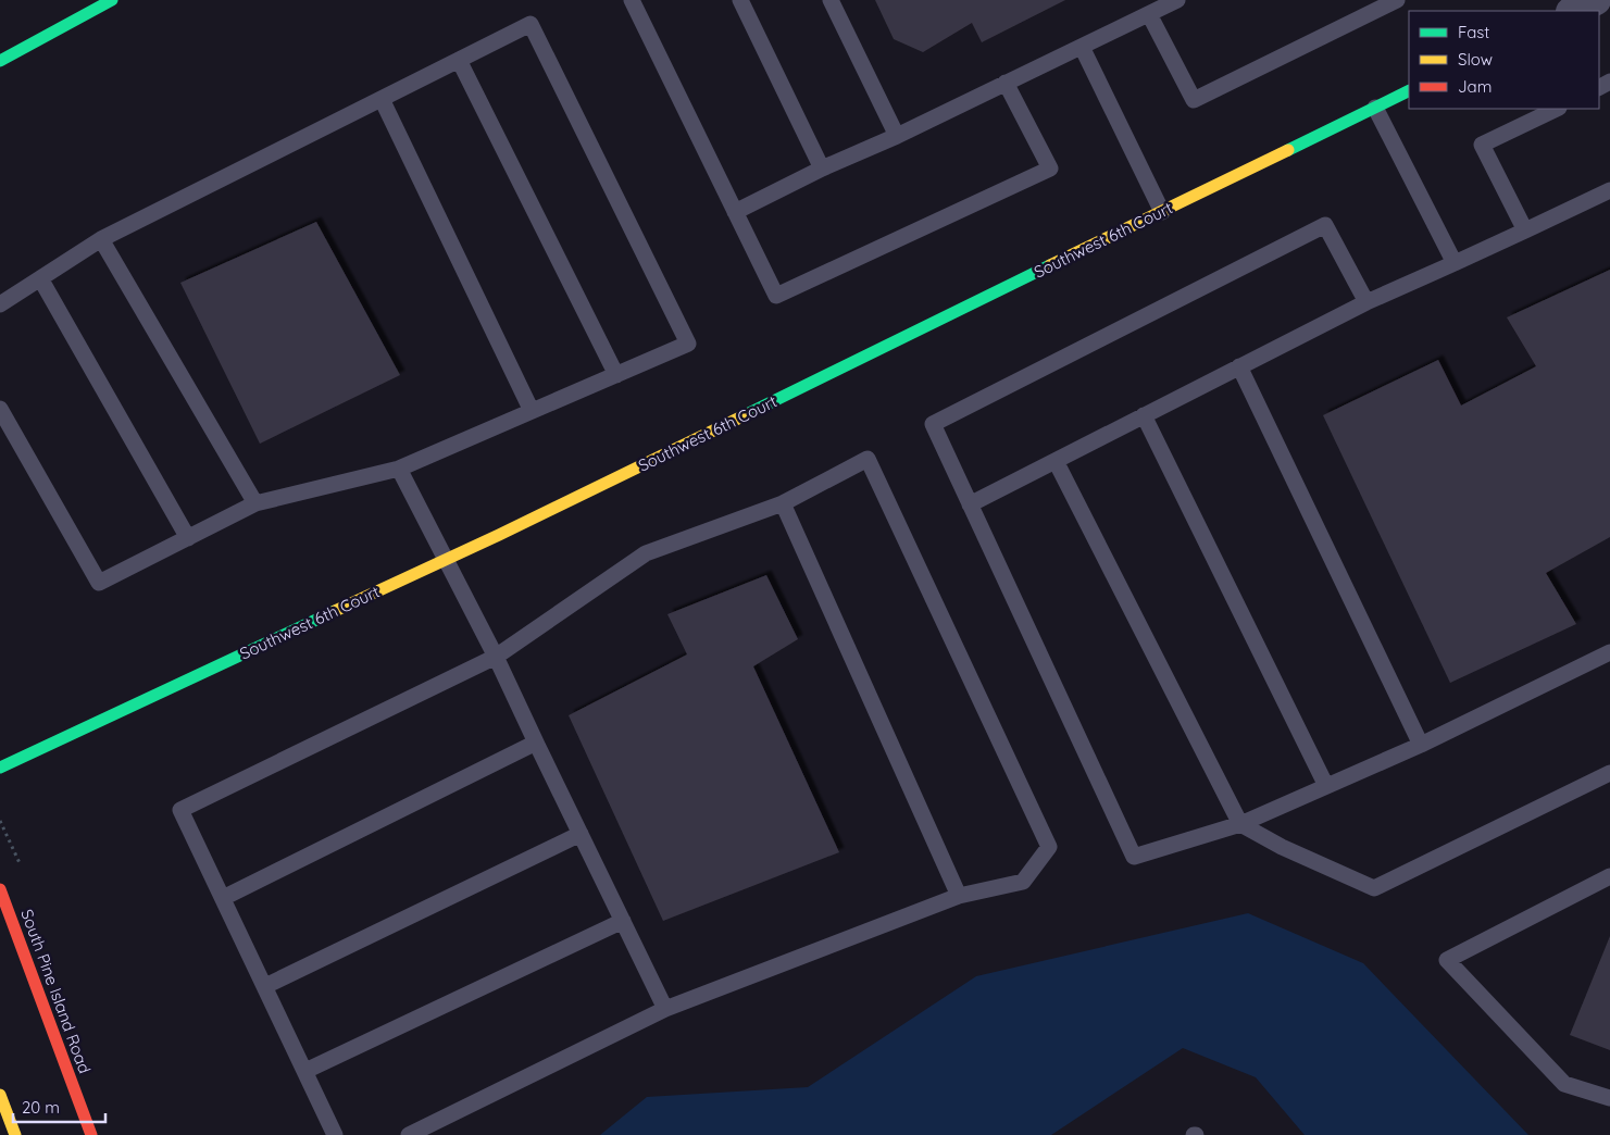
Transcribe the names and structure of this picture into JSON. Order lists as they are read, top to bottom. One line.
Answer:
{"streets":{"street":["Southwest 6th Court","South Pine Island Road"]},"legend":["Fast","Slow","Jam"],"scale_bar":"20 m"}
